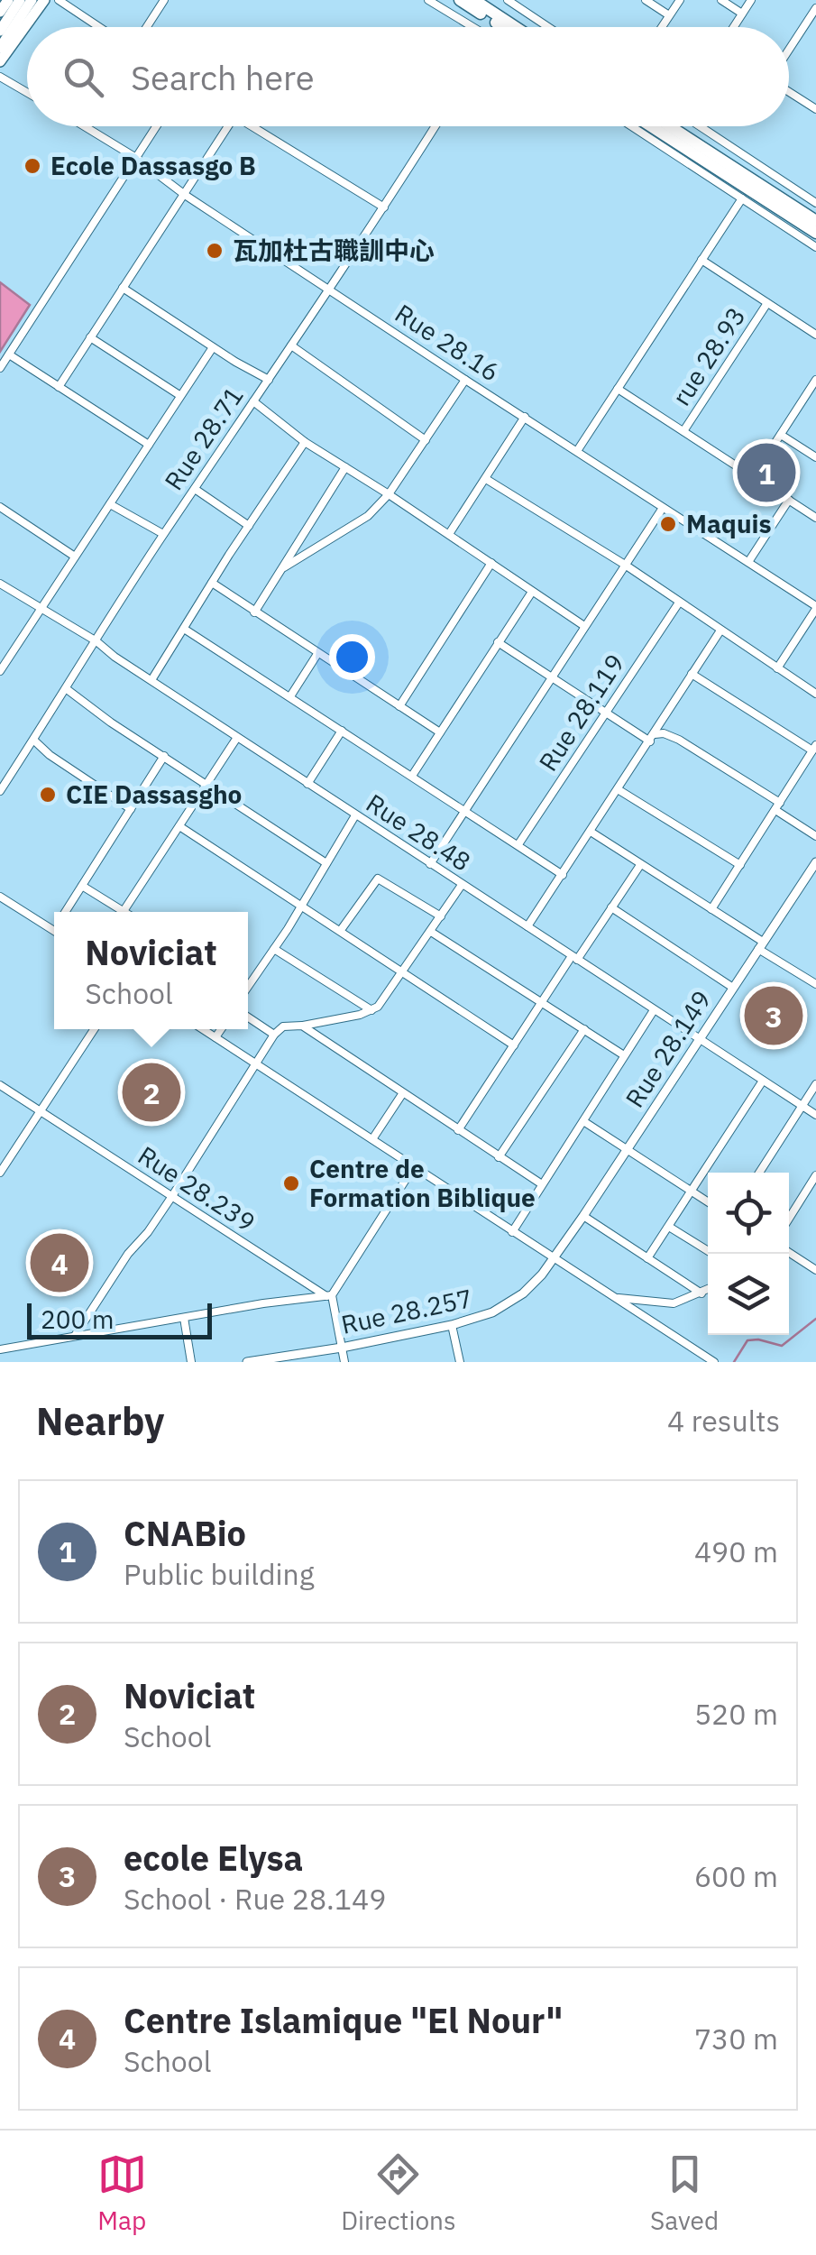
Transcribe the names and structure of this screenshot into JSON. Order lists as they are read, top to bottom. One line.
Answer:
{"streets":{"street":["Rue 28.16","rue 28.93","Rue 28.71","Rue 28.119","Rue 28.48","Rue 28.149","Rue 28.239","Rue 28.257"]},"crossings":[["Rue 28.16","Rue 28.71"],["Rue 28.71","Rue 28.48"],["Rue 28.48","Rue 28.149"],["Rue 28.149","Rue 28.257"]],"places":["Ecole Dassasgo B","瓦加杜古職訓中心","Maquis","CIE Dassasgho","Centre de Formation Biblique"],"scale_bar":"200 m","page":{"search":"Search here","pins":["1","3","2","4"],"popup":["Noviciat","School"],"scale":"200 m","heading":["Nearby","4 results"],"list":[{"mark":"1","name":"CNABio","note":"Public building","value":"490 m"},{"mark":"2","name":"Noviciat","note":"School","value":"520 m"},{"mark":"3","name":"ecole Elysa","note":"School · Rue 28.149","value":"600 m"},{"mark":"4","name":"Centre Islamique \"El Nour\"","note":"School","value":"730 m"}],"nav":["Map","Directions","Saved"]}}
